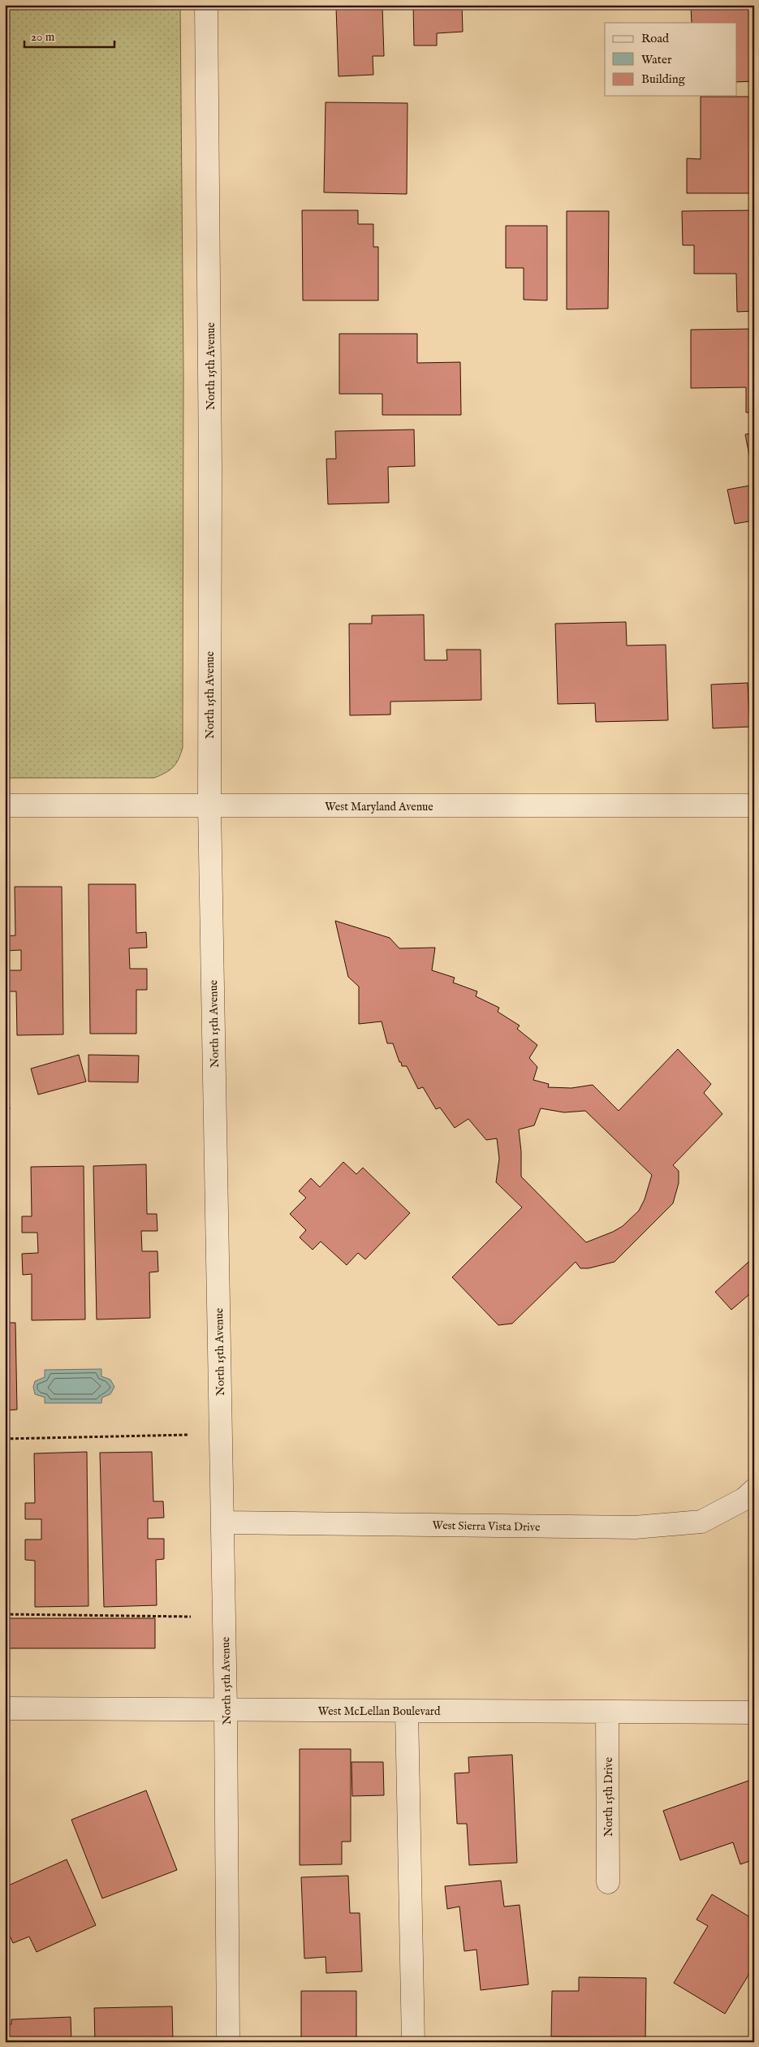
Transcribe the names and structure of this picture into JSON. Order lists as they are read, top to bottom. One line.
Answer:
{"streets":{"street":["North 15th Avenue","West Maryland Avenue","West Sierra Vista Drive","West McLellan Boulevard","North 15th Drive"]},"crossings":[["North 15th Avenue","West Maryland Avenue"],["North 15th Avenue","West Sierra Vista Drive"],["North 15th Avenue","West McLellan Boulevard"],["West McLellan Boulevard","North 15th Drive"]],"legend":["Road","Water","Building"],"scale_bar":"20 m"}
